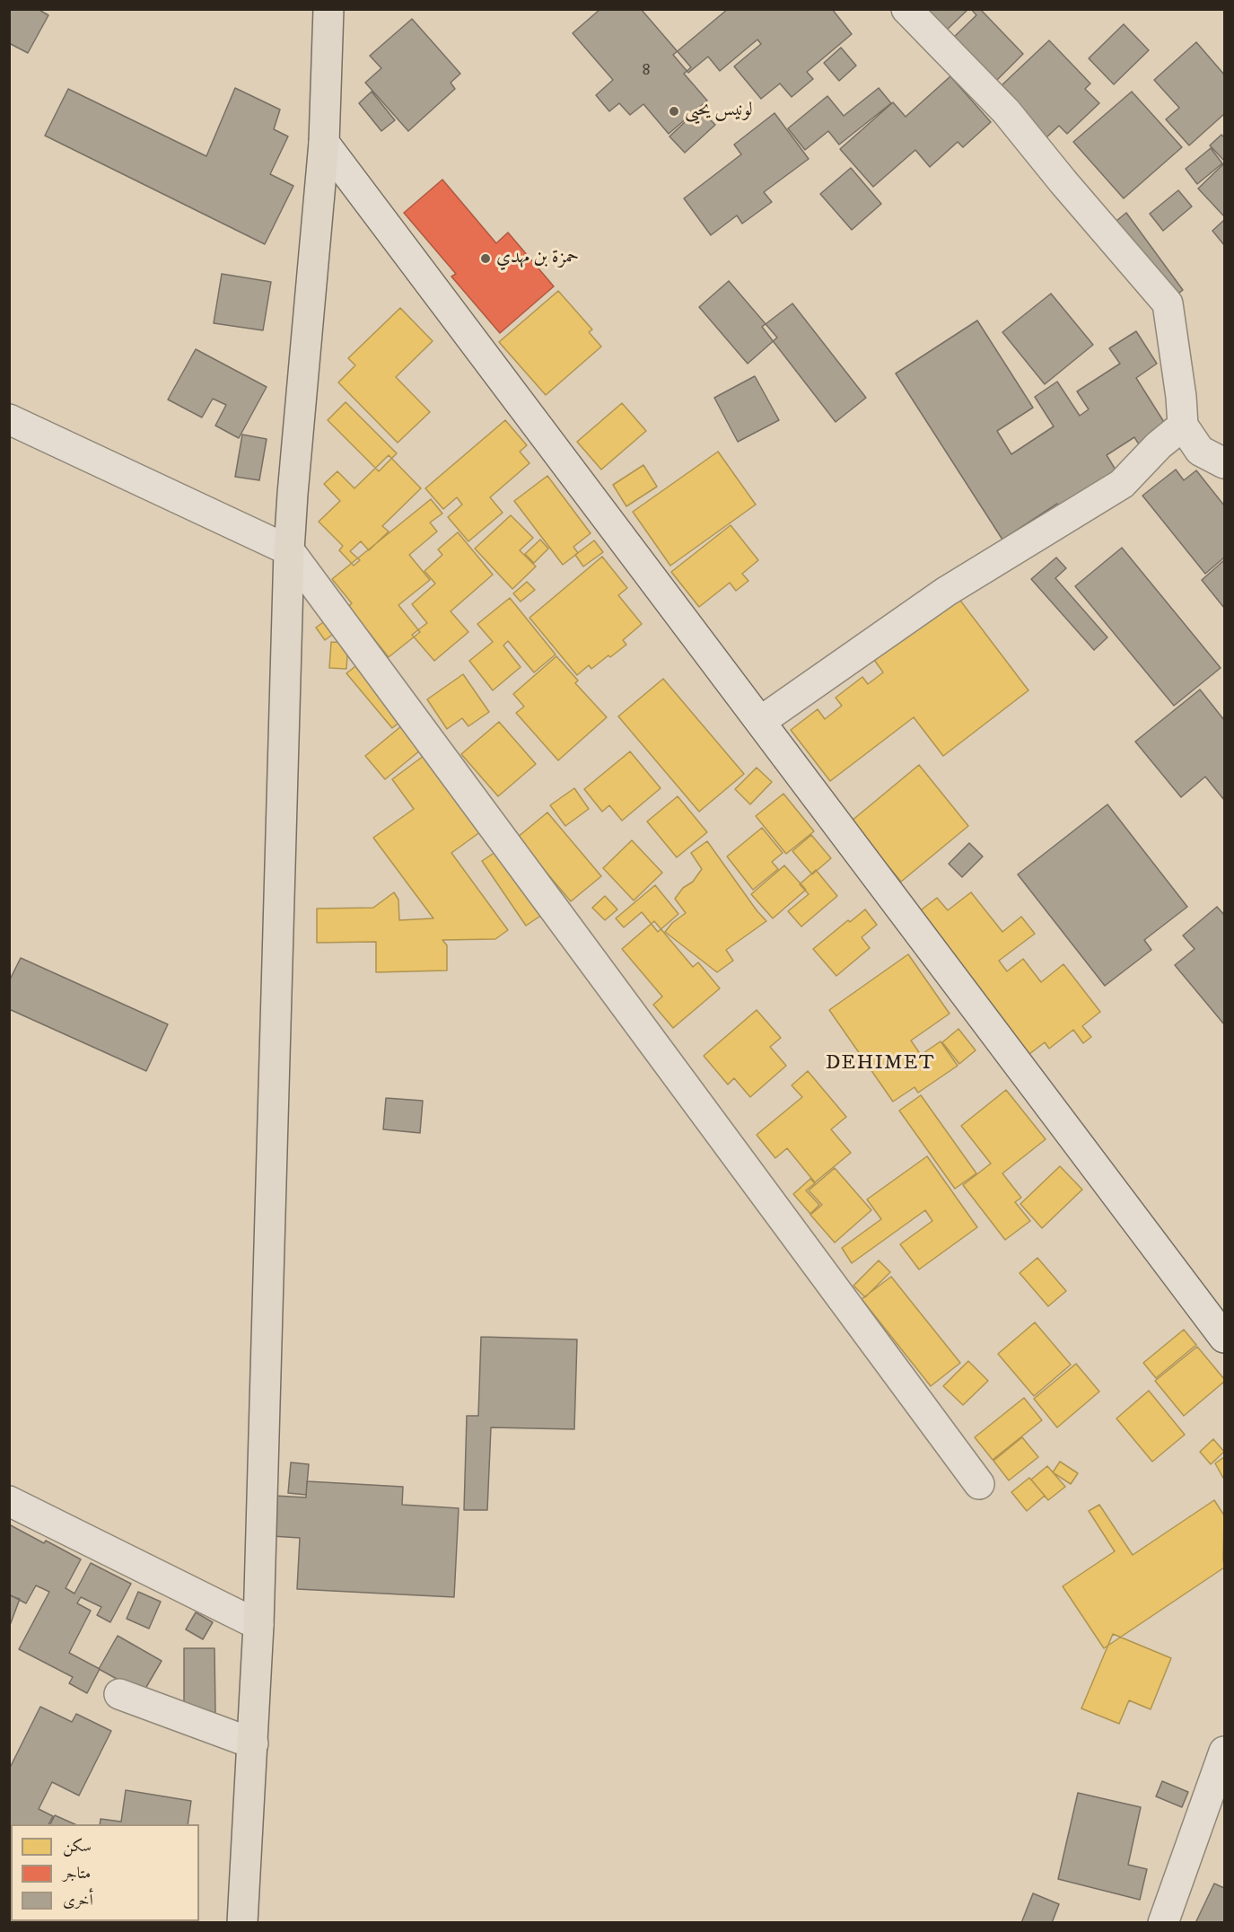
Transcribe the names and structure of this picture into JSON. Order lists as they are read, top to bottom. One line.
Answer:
{"districts":["DEHIMET"],"places":["لونيس يحيى","حمزة بن مهدي"],"house_numbers":["8"],"legend":["سكن","متاجر","أخرى"]}
